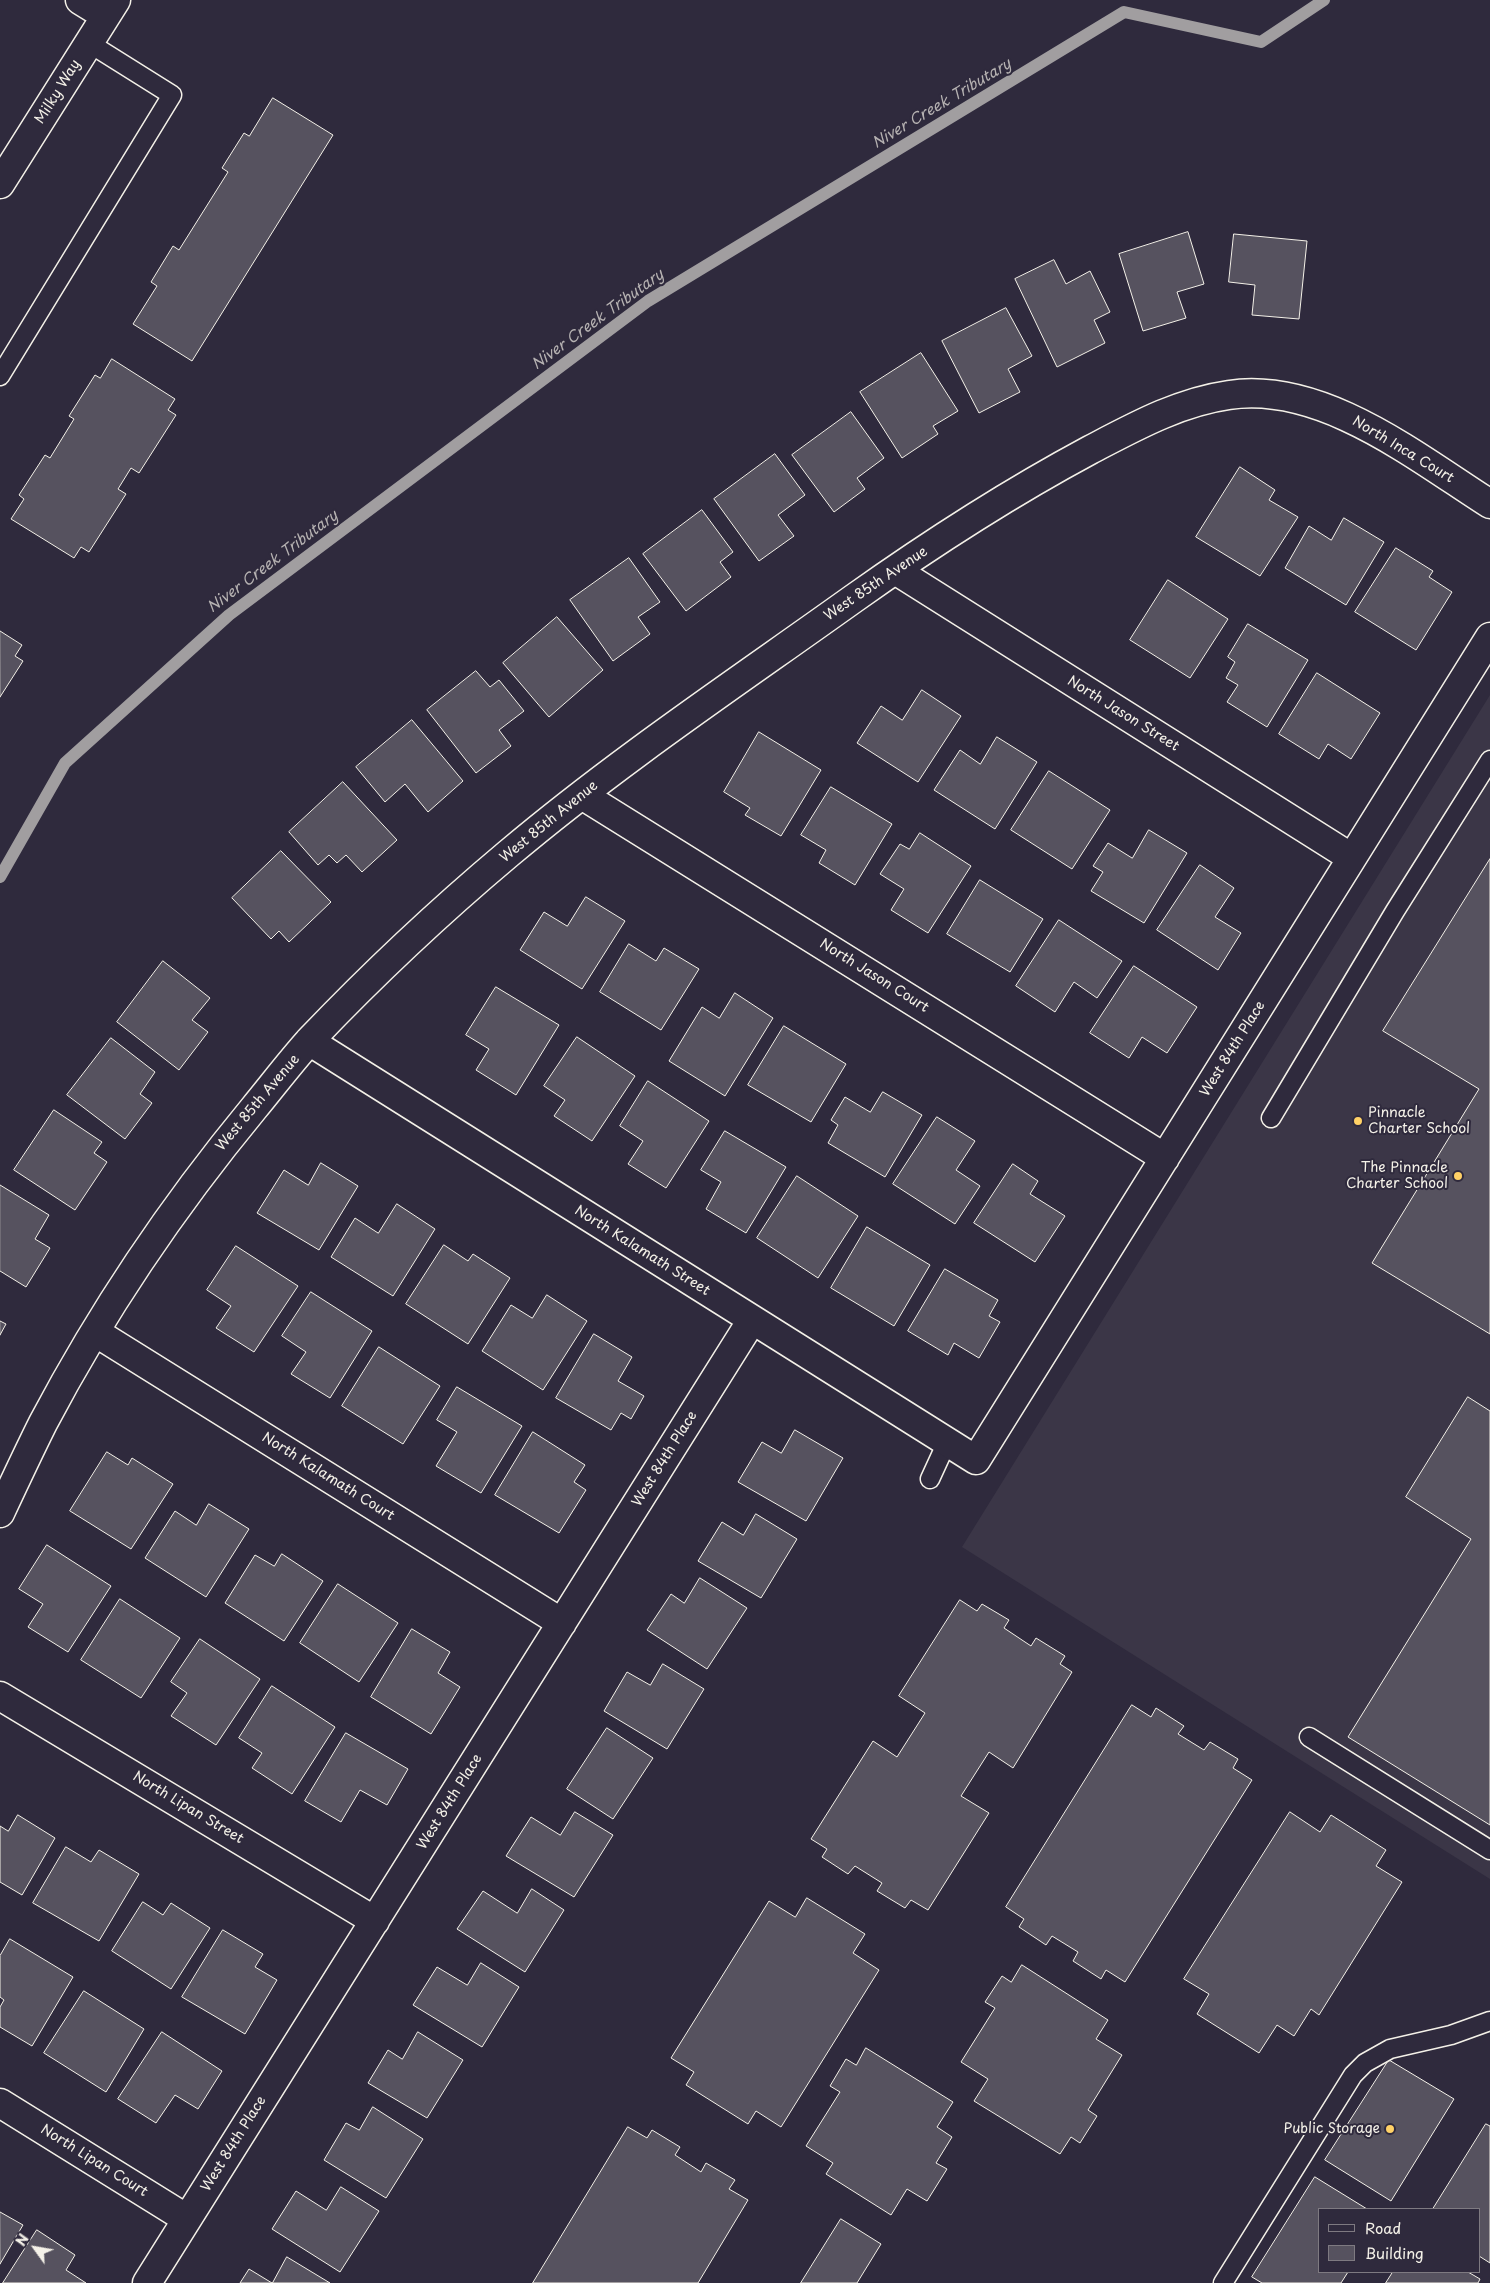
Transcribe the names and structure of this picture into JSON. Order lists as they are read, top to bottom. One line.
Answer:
{"streets":{"street":["Milky Way","North Inca Court","West 85th Avenue","North Jason Street","North Jason Court","West 84th Place","North Kalamath Street","North Kalamath Court","North Lipan Street","North Lipan Court"]},"crossings":[["North Inca Court","West 85th Avenue"],["West 85th Avenue","North Jason Street"],["West 85th Avenue","North Jason Court"],["West 85th Avenue","North Kalamath Street"],["West 85th Avenue","North Kalamath Court"],["North Jason Street","West 84th Place"],["North Jason Court","West 84th Place"],["West 84th Place","North Kalamath Street"],["West 84th Place","North Kalamath Court"],["West 84th Place","North Lipan Street"],["West 84th Place","North Lipan Court"]],"water":["Niver Creek Tributary"],"places":["Pinnacle Charter School","The Pinnacle Charter School","Public Storage"],"legend":["Road","Building"],"north":"top left"}
